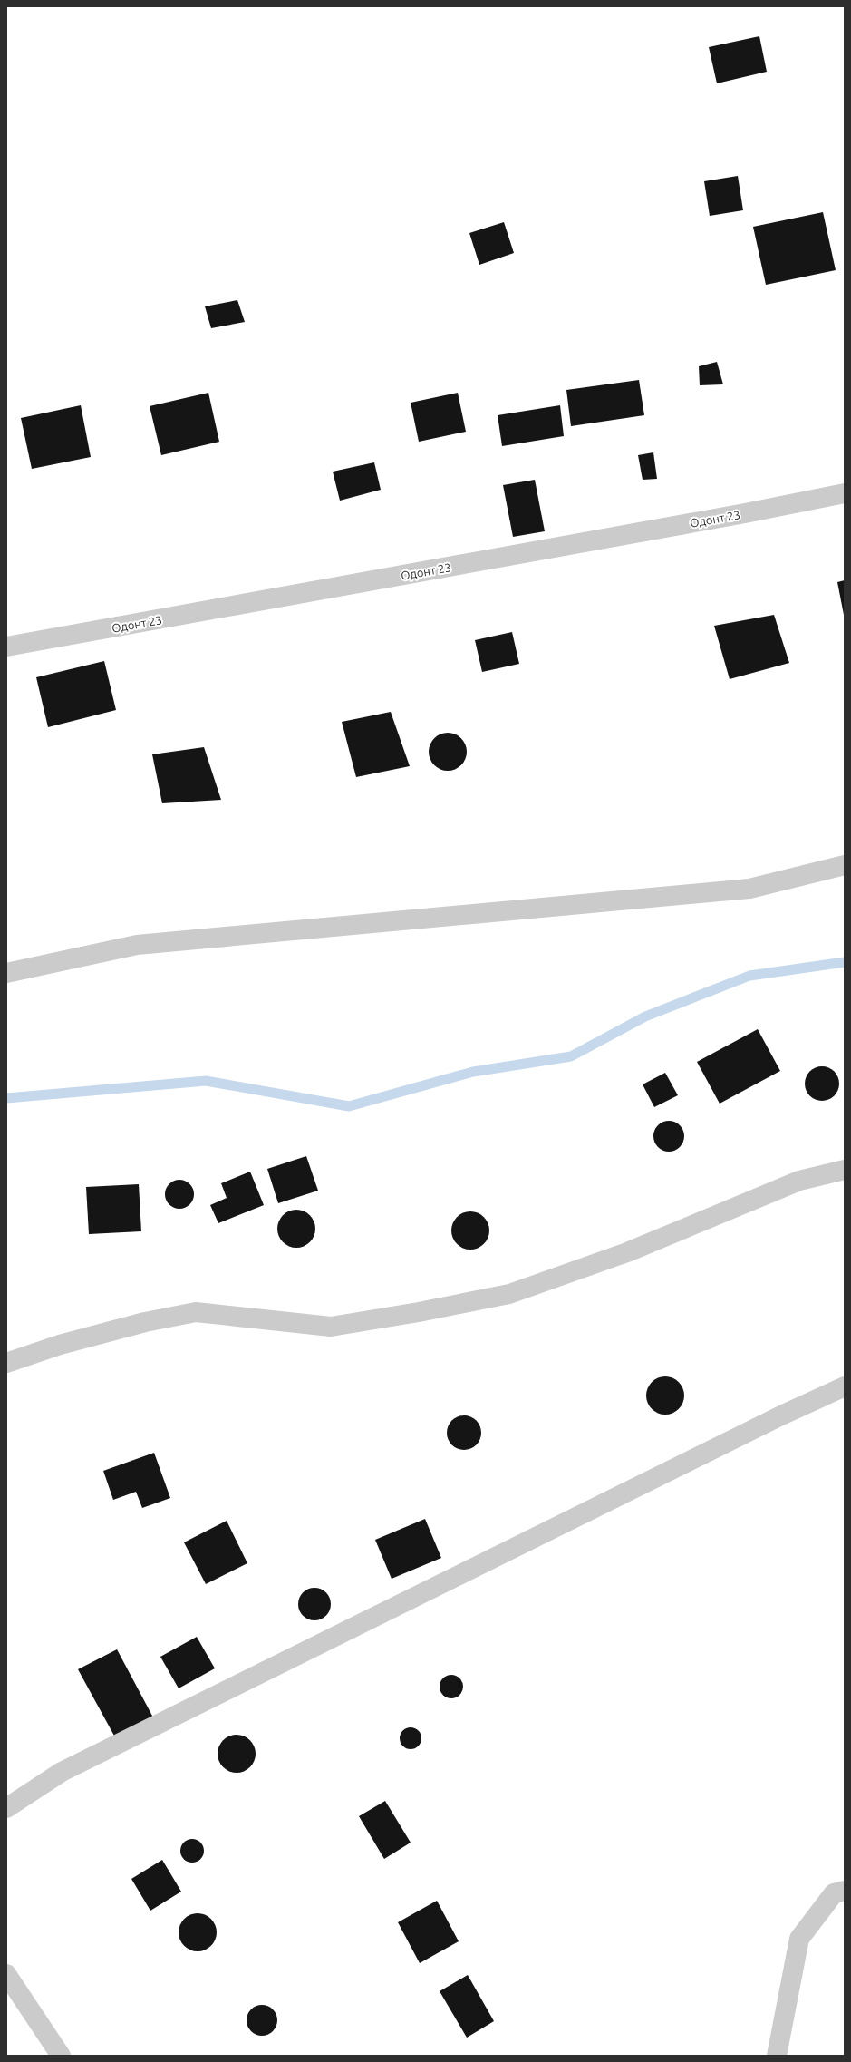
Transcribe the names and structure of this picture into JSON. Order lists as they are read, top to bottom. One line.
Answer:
{"streets":{"street":["Одонт 23"]}}
